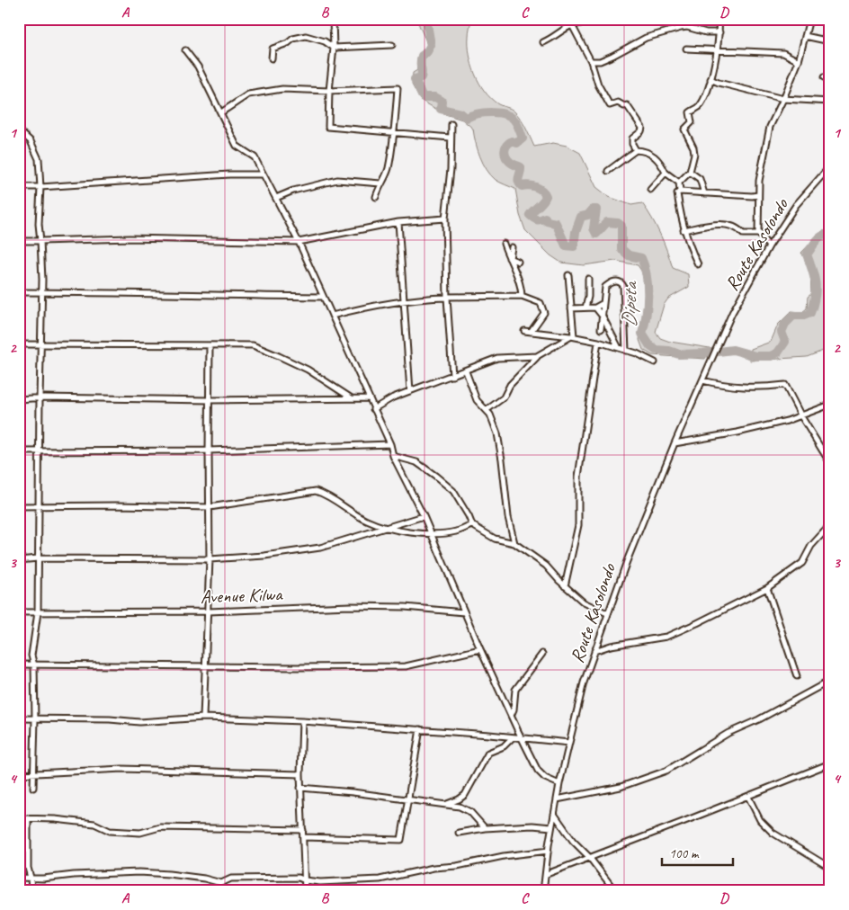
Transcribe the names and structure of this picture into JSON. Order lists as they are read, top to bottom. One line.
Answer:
{"streets":{"street":["Route Kasolondo","Avenue Kilwa"]},"water":["Dipeta"],"scale_bar":"100 m","grid":{"columns":["A","B","C","D"],"rows":["1","2","3","4"]}}
